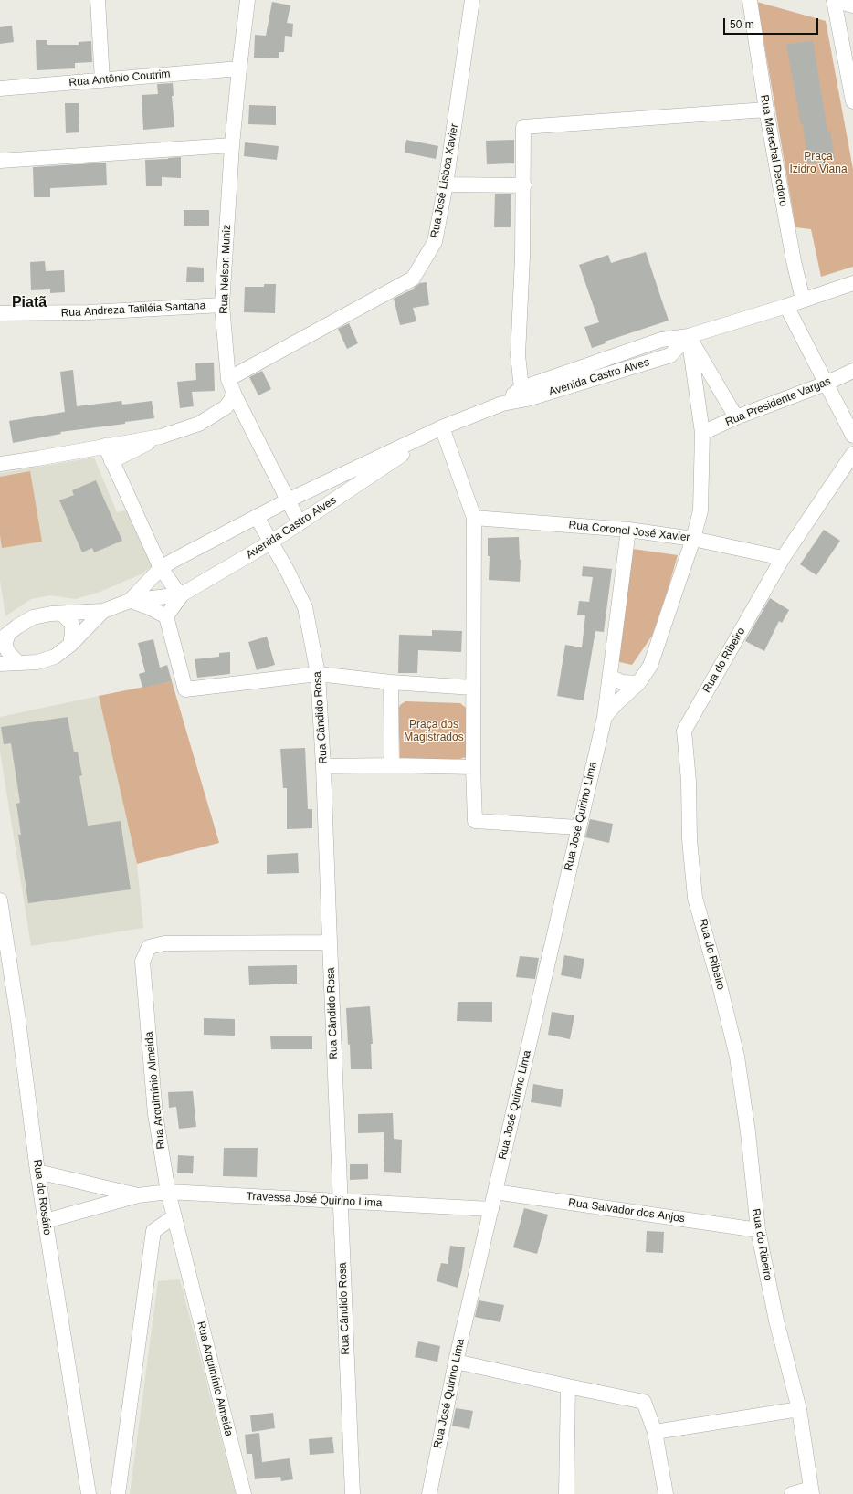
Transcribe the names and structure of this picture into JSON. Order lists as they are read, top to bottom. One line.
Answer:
{"streets":{"street":["Rua Antônio Coutrim","Rua Marechal Deodoro","Rua José Lisboa Xavier","Rua Nelson Muniz","Rua Andreza Tatiléia Santana","Avenida Castro Alves","Rua Presidente Vargas","Rua Coronel José Xavier","Rua do Ribeiro","Rua Cândido Rosa","Rua José Quirino Lima","Rua Arquimínio Almeida","Rua do Rosário","Travessa José Quirino Lima","Rua Salvador dos Anjos"]},"crossings":[["Rua Antônio Coutrim","Rua Nelson Muniz"],["Rua Marechal Deodoro","Avenida Castro Alves"],["Rua José Lisboa Xavier","Rua Nelson Muniz"],["Rua Nelson Muniz","Rua Andreza Tatiléia Santana"],["Rua Nelson Muniz","Avenida Castro Alves"],["Avenida Castro Alves","Rua Cândido Rosa"],["Avenida Castro Alves","Rua José Quirino Lima"],["Rua Presidente Vargas","Rua José Quirino Lima"],["Rua Coronel José Xavier","Rua do Ribeiro"],["Rua Coronel José Xavier","Rua José Quirino Lima"],["Rua do Ribeiro","Rua Salvador dos Anjos"],["Rua Cândido Rosa","Rua Arquimínio Almeida"],["Rua Cândido Rosa","Travessa José Quirino Lima"],["Rua José Quirino Lima","Travessa José Quirino Lima"],["Rua José Quirino Lima","Rua Salvador dos Anjos"],["Rua Arquimínio Almeida","Travessa José Quirino Lima"]],"districts":["Piatã"],"parks":["Praça Izidro Viana","Praça dos Magistrados"],"scale_bar":"50 m"}
